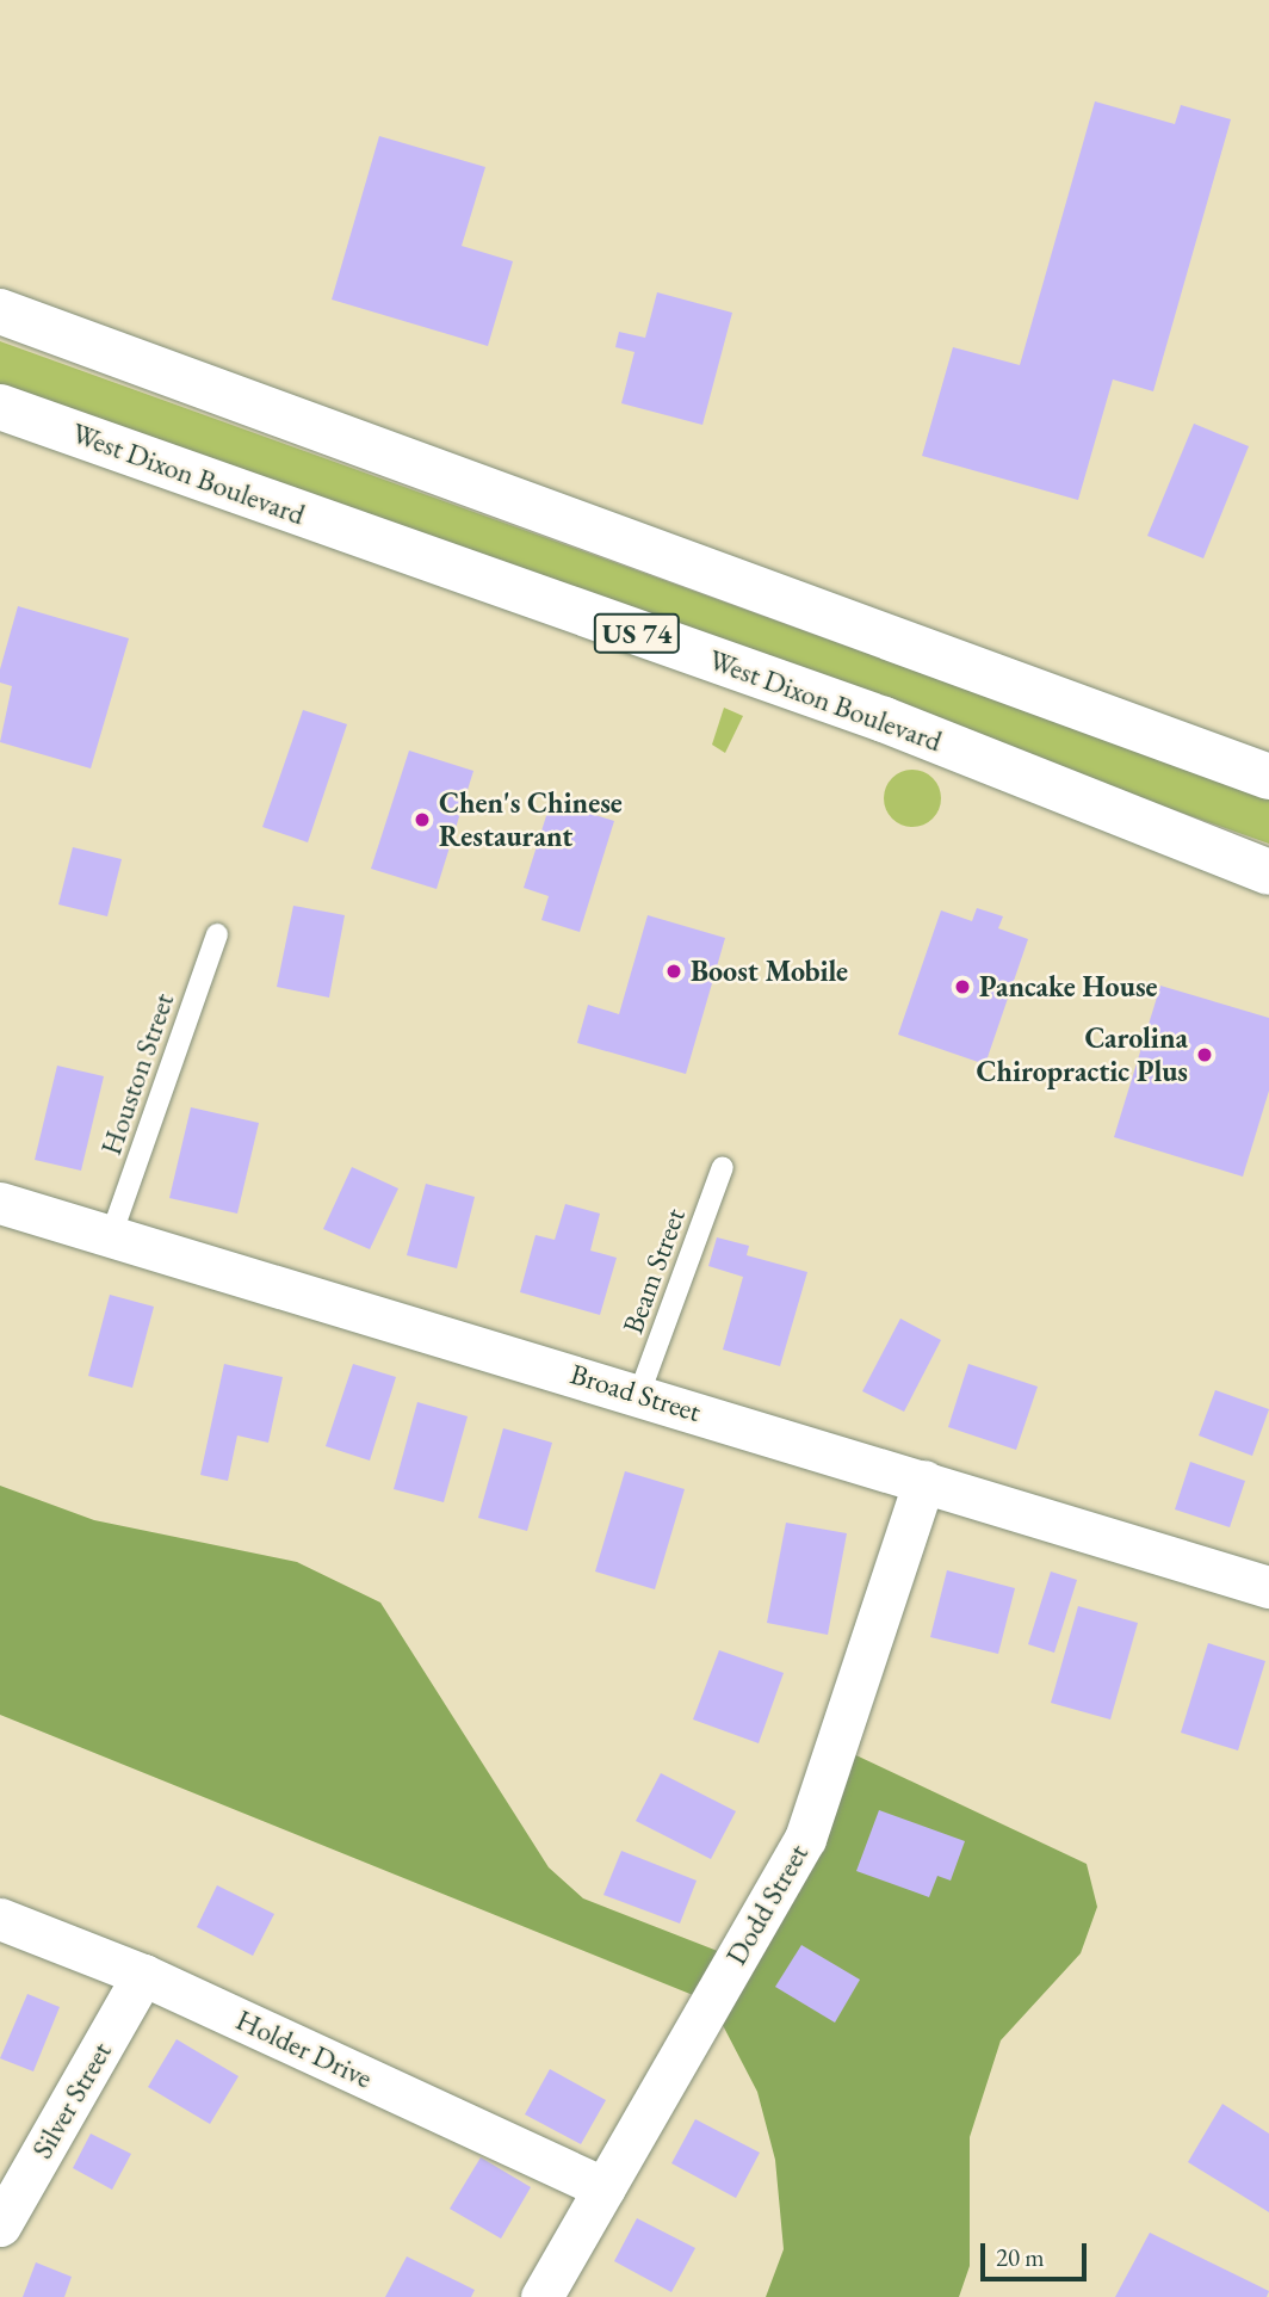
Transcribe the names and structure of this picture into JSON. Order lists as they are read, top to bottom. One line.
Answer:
{"streets":{"highway":["West Dixon Boulevard","US 74"],"street":["Broad Street","Dodd Street","Holder Drive","Silver Street"],"lane":["Houston Street","Beam Street"]},"crossings":[["Houston Street","Broad Street"],["Beam Street","Broad Street"],["Broad Street","Dodd Street"],["Dodd Street","Holder Drive"],["Holder Drive","Silver Street"]],"places":["Chen's Chinese Restaurant","Boost Mobile","Pancake House","Carolina Chiropractic Plus"],"scale_bar":"20 m"}
